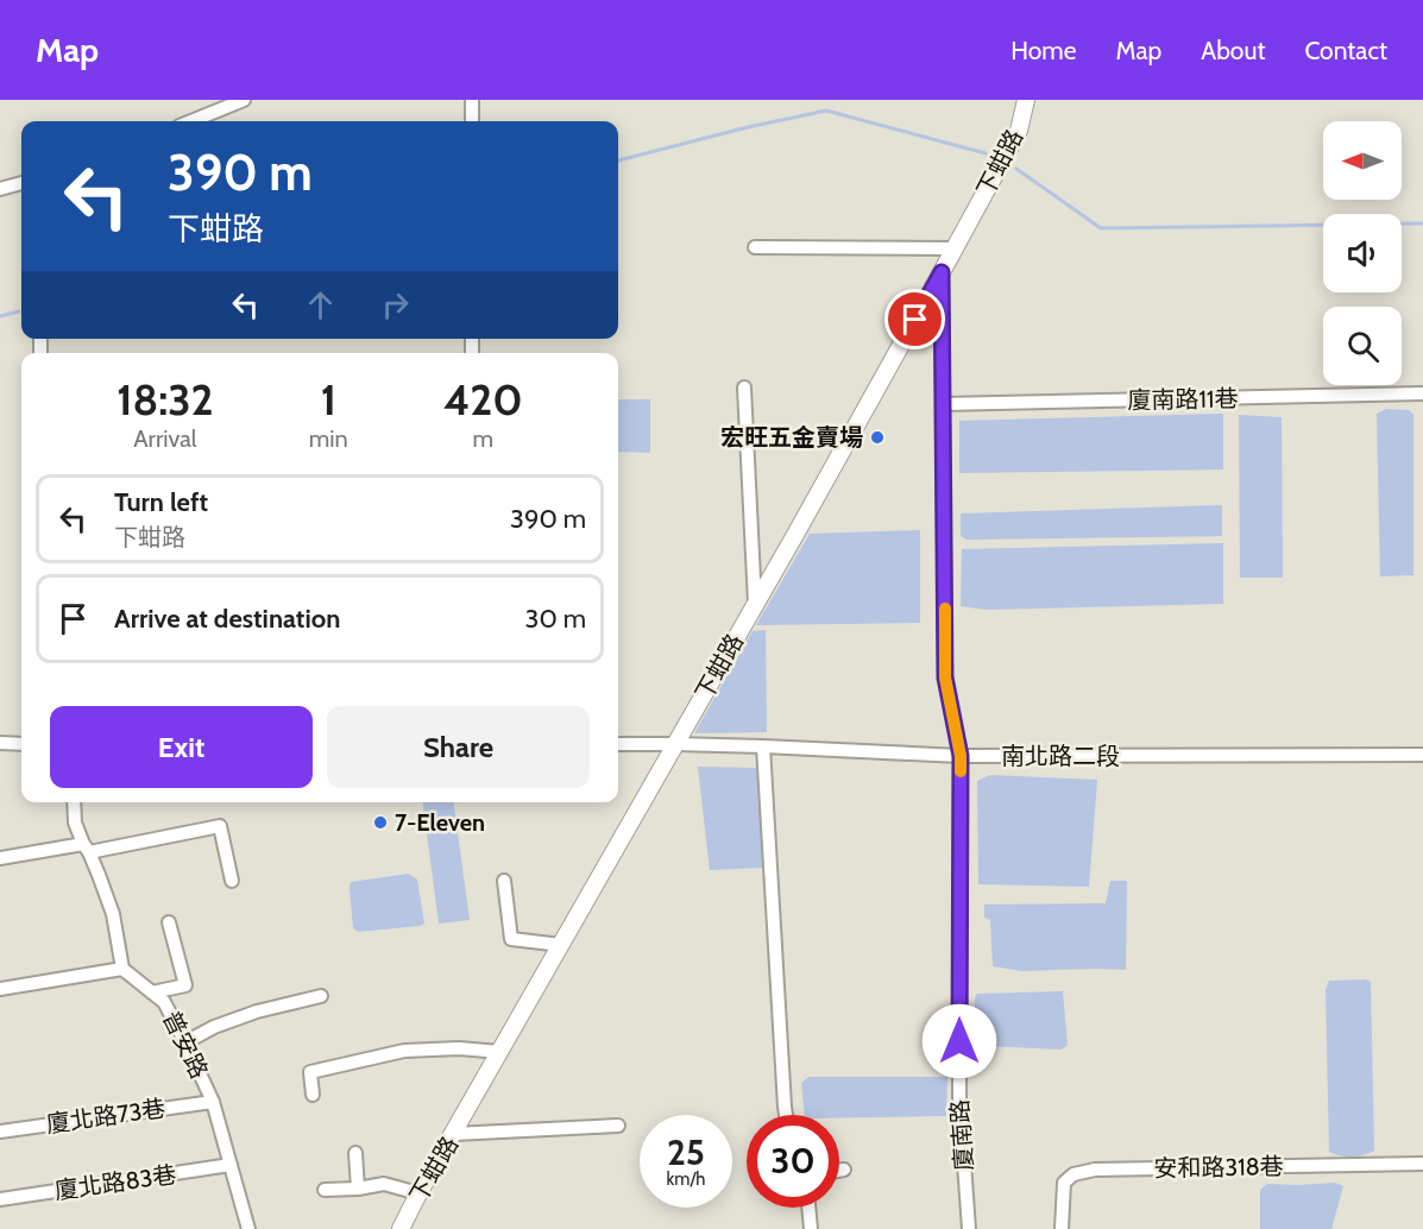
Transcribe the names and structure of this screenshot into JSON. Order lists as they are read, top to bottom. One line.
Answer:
{"streets":{"main road":["下蚶路"],"street":["廈南路11巷","南北路二段","普安路","廈北路73巷","廈南路","安和路318巷","廈北路83巷"]},"crossings":[["下蚶路","南北路二段"],["下蚶路","廈南路"],["廈南路11巷","廈南路"],["南北路二段","廈南路"],["普安路","廈北路73巷"],["普安路","廈北路83巷"]],"places":["宏旺五金賣場","7-Eleven"],"north":"left","page":{"header":"Map","nav":["Home","Map","About","Contact"],"turn":["390 m","下蚶路"],"eta":["18:32","Arrival","1","min","420","m"],"list":[{"name":"Turn left","note":"下蚶路","value":"390 m"},{"name":"Arrive at destination","value":"30 m"}],"buttons":["Exit","Share"],"speed":"25 km/h","limit":"30"}}
